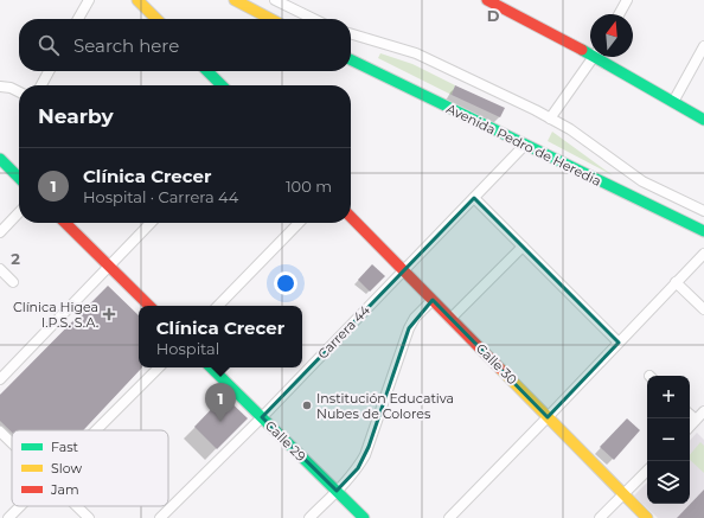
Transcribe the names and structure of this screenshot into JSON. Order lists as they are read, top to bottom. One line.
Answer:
{"streets":{"main road":["Avenida Pedro de Heredia","Calle 30","Calle 29"],"street":["Carrera 44"]},"crossings":[["Avenida Pedro de Heredia","Carrera 44"],["Carrera 44","Calle 30"],["Carrera 44","Calle 29"]],"places":{"health":["Clínica Higea I.P.S. S.A."],"other":["Institución Educativa Nubes de Colores"]},"legend":["Fast","Slow","Jam"],"north":"top","page":{"search":"Search here","heading":"Nearby","list":[{"mark":"1","name":"Clínica Crecer","note":"Hospital · Carrera 44","value":"100 m"}],"popup":["Clínica Crecer","Hospital"],"map_buttons":["+","−"],"pins":"1"},"grid":{"columns":["D"],"rows":["2"]}}
